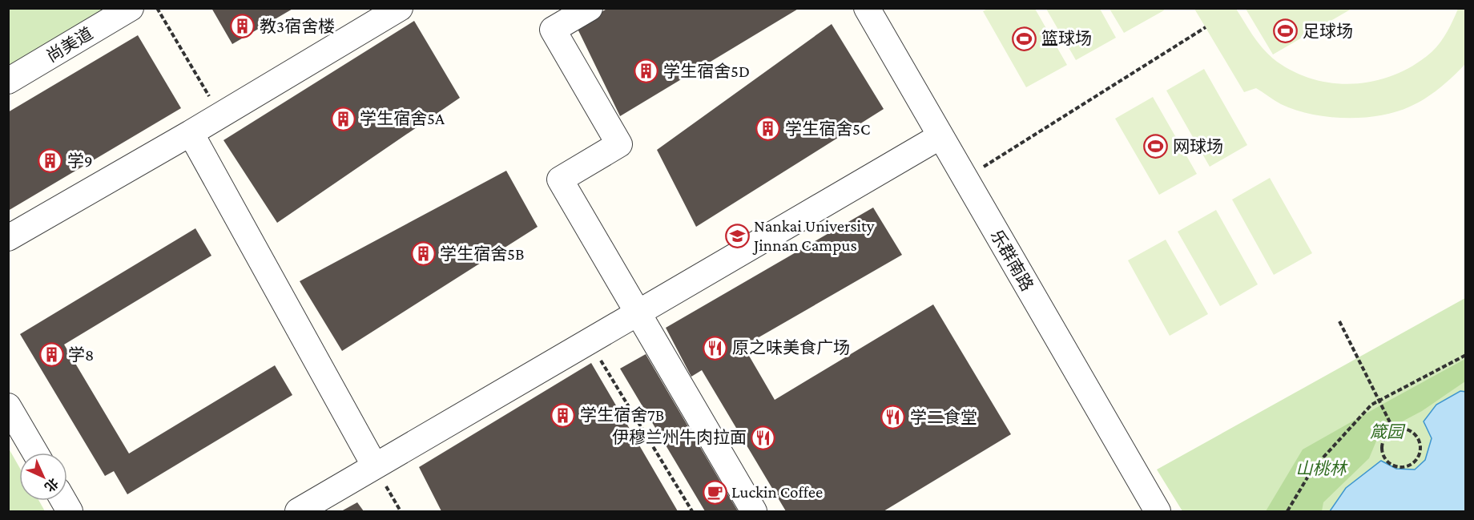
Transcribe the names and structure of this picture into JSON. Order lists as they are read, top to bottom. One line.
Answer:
{"streets":{"street":["尚美道","乐群南路"]},"parks":["箴园","山桃林"],"places":{"building":["教3宿舍楼","学生宿舍5D","学生宿舍5A","学生宿舍5C","学9","学生宿舍5B","学8","学生宿舍7B"],"sports":["足球场","篮球场","网球场"],"school or university":["Nankai University Jinnan Campus"],"restaurant":["原之味美食广场","学二食堂","伊穆兰州牛肉拉面"],"cafe":["Luckin Coffee"]},"north":"bottom right"}
